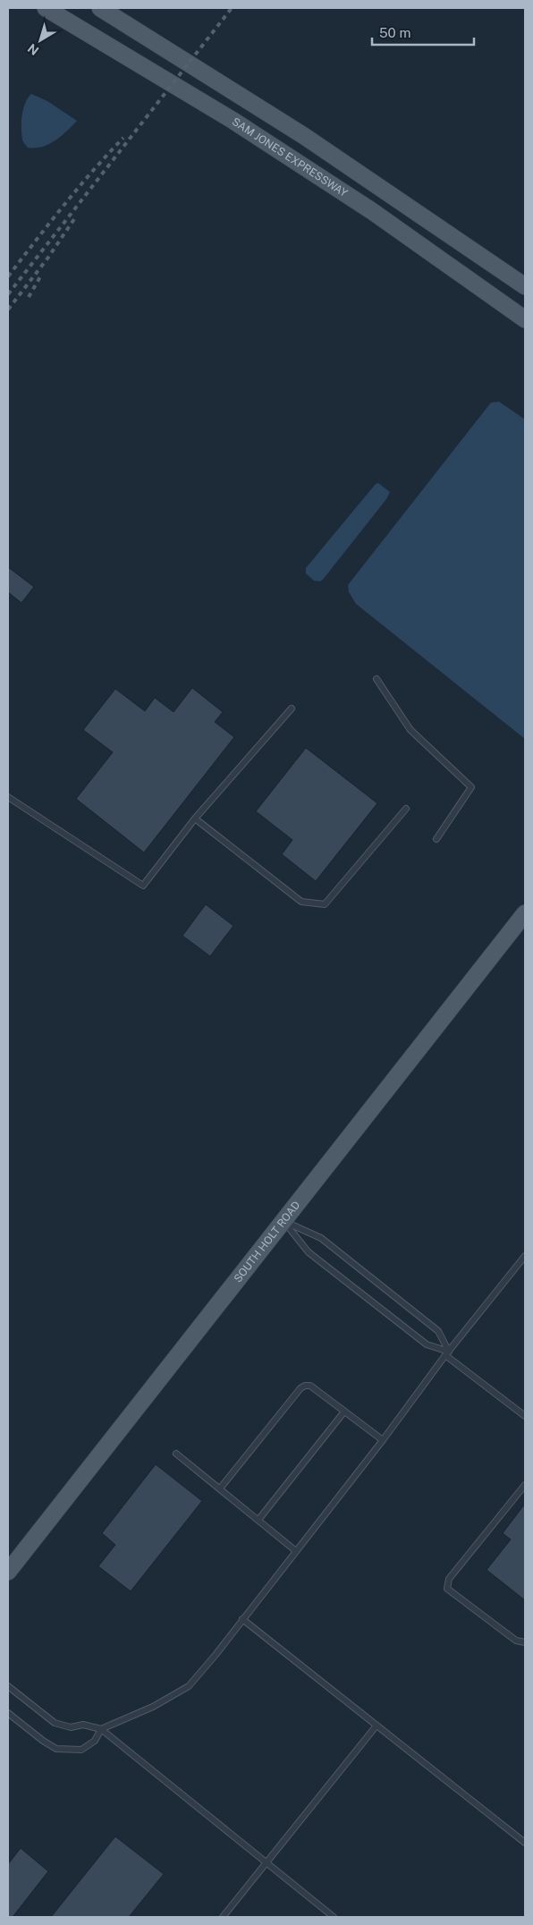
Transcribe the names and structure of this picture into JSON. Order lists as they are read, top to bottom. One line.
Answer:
{"streets":{"main road":["SAM JONES EXPRESSWAY","SOUTH HOLT ROAD"]},"scale_bar":"50 m","north":"bottom left"}
